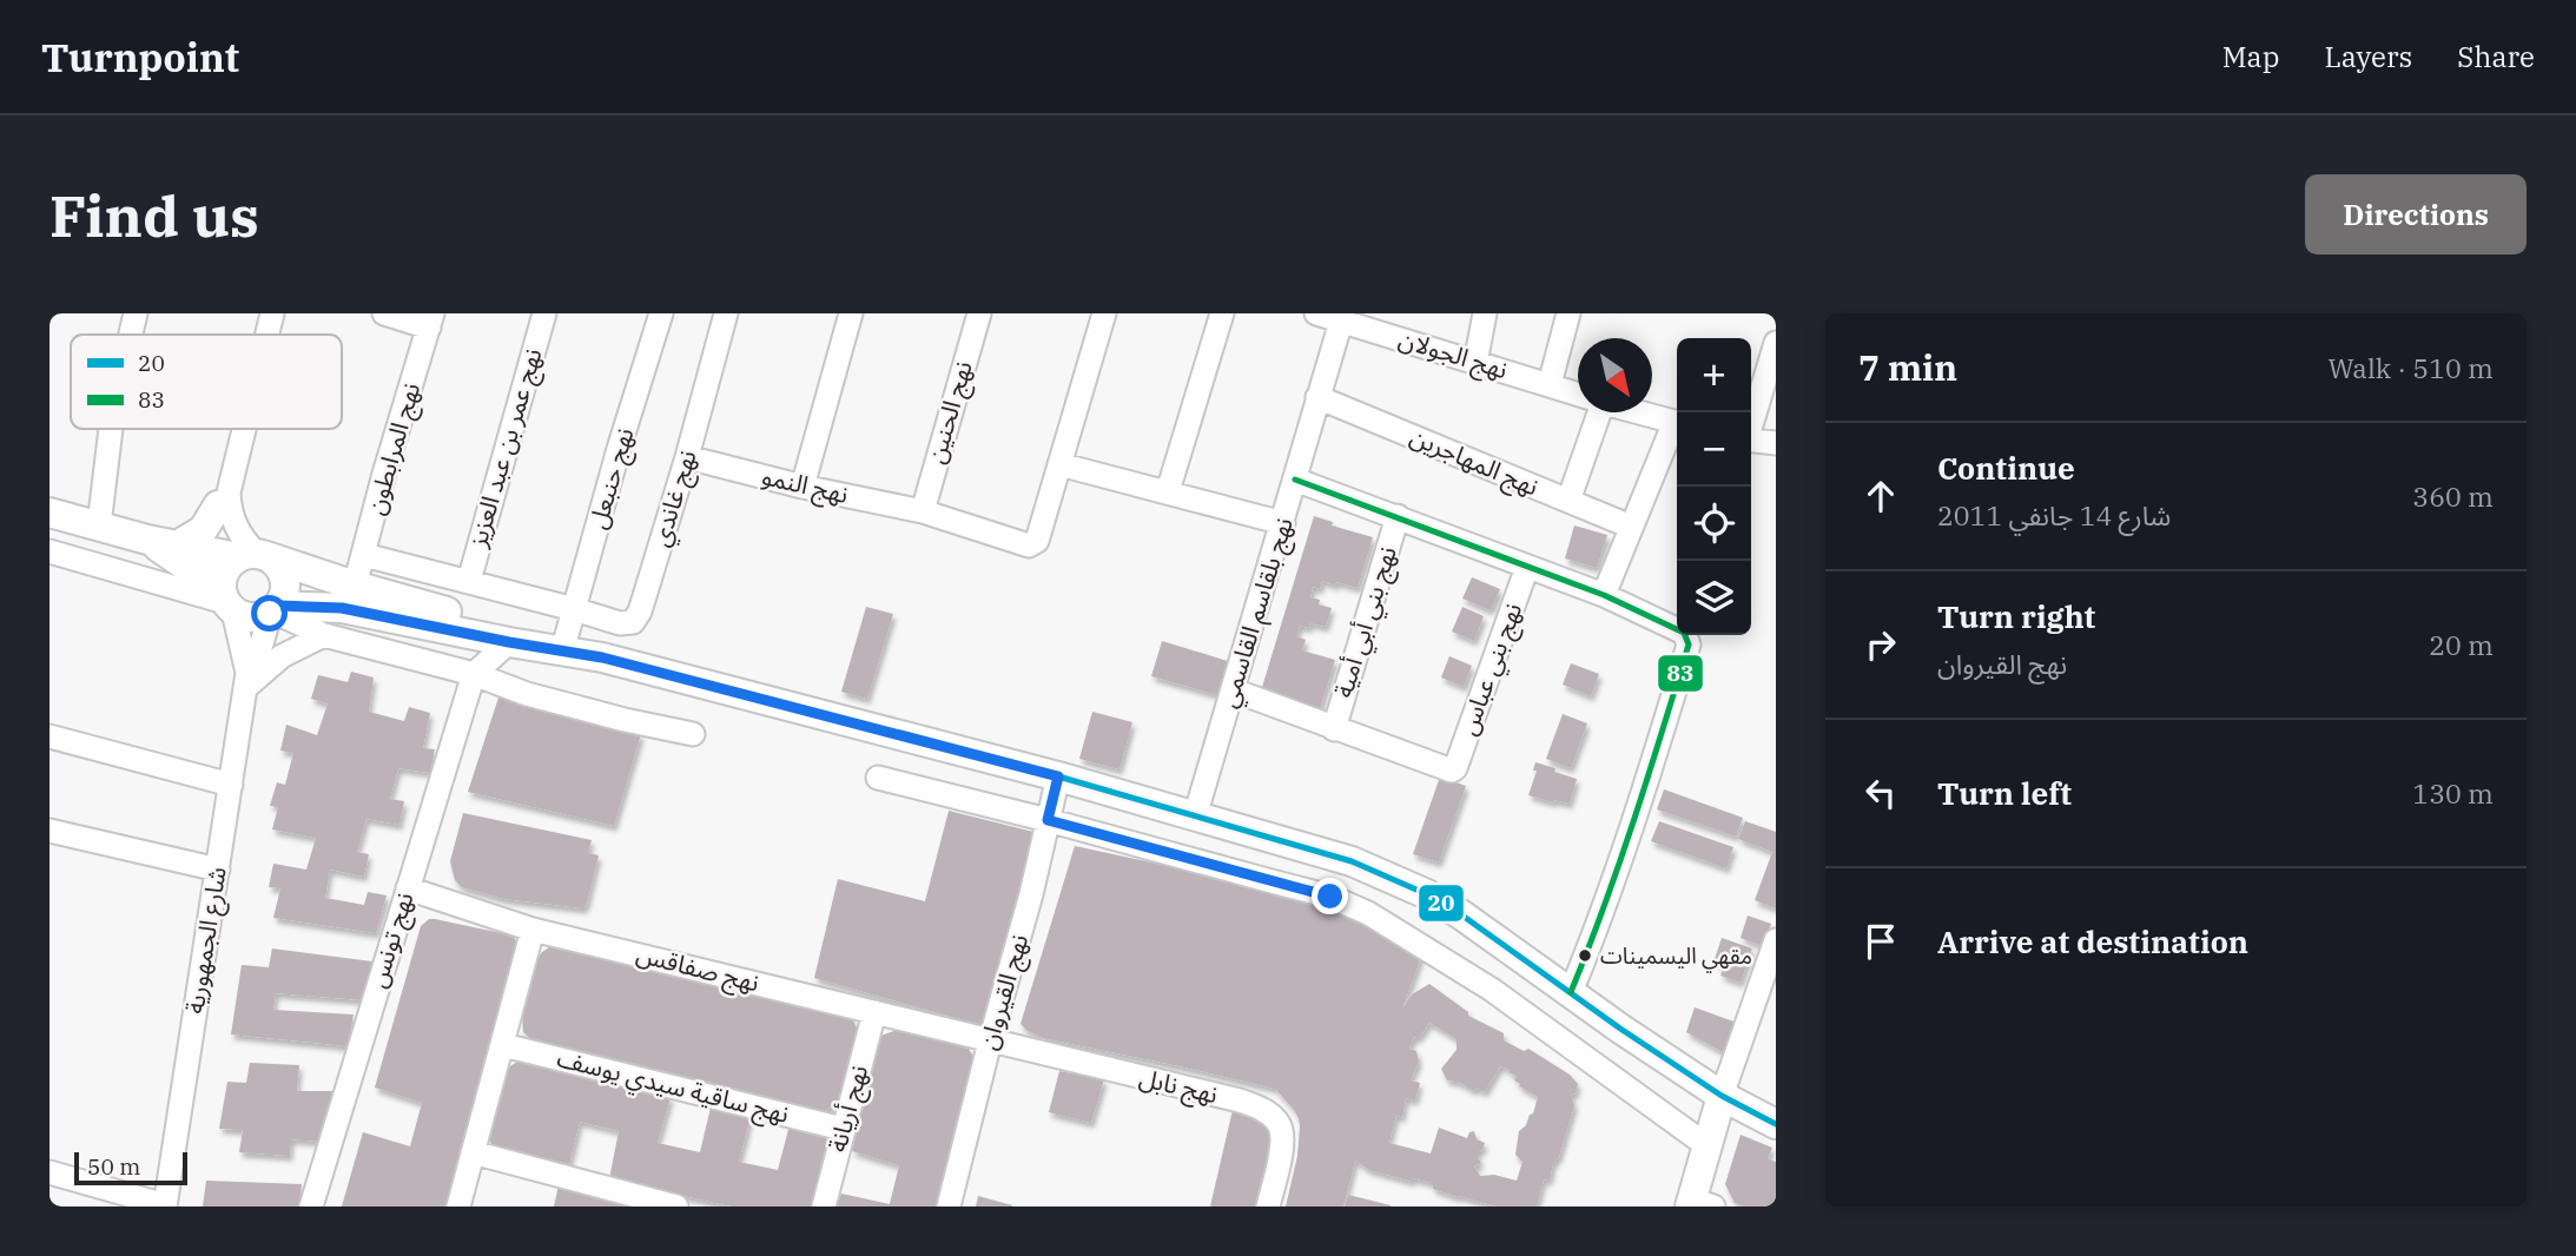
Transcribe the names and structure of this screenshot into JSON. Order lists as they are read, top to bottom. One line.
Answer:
{"streets":{"street":["نهج الجولان","نهج الحنين","نهج عمر بن عبد العزيز","نهج المرابطون","نهج المهاجرين","نهج حنبعل","نهج النمو","نهج غاندي","نهج بلقاسم القاسمي","نهج بني أبي أمية","نهج بني عباس","شارع الجمهورية","نهج تونس","نهج صفاقس","نهج القيروان","نهج ساقية سيدي يوسف","نهج نابل","نهج أريانة"]},"crossings":[["نهج الجولان","نهج بلقاسم القاسمي"],["نهج الحنين","نهج النمو"],["نهج المهاجرين","نهج بلقاسم القاسمي"],["نهج حنبعل","نهج غاندي"],["نهج النمو","نهج غاندي"],["نهج بني أبي أمية","نهج بني عباس"],["نهج تونس","نهج صفاقس"],["نهج صفاقس","نهج القيروان"],["نهج صفاقس","نهج نابل"],["نهج صفاقس","نهج أريانة"],["نهج القيروان","نهج نابل"],["نهج ساقية سيدي يوسف","نهج أريانة"]],"places":["مقهي اليسمينات"],"lines":["transit line 83","transit line 20"],"legend":["20","83"],"scale_bar":"50 m","north":"bottom right","page":{"header":"Turnpoint","nav":["Map","Layers","Share"],"buttons":"Directions","title":"Find us","heading":["7 min","Walk · 510 m"],"map_buttons":["+","−"],"list":[["Continue","شارع 14 جانفي 2011","360 m"],["Turn right","نهج القيروان","20 m"],["Turn left","130 m"],"Arrive at destination"],"scale":"50 m"}}
